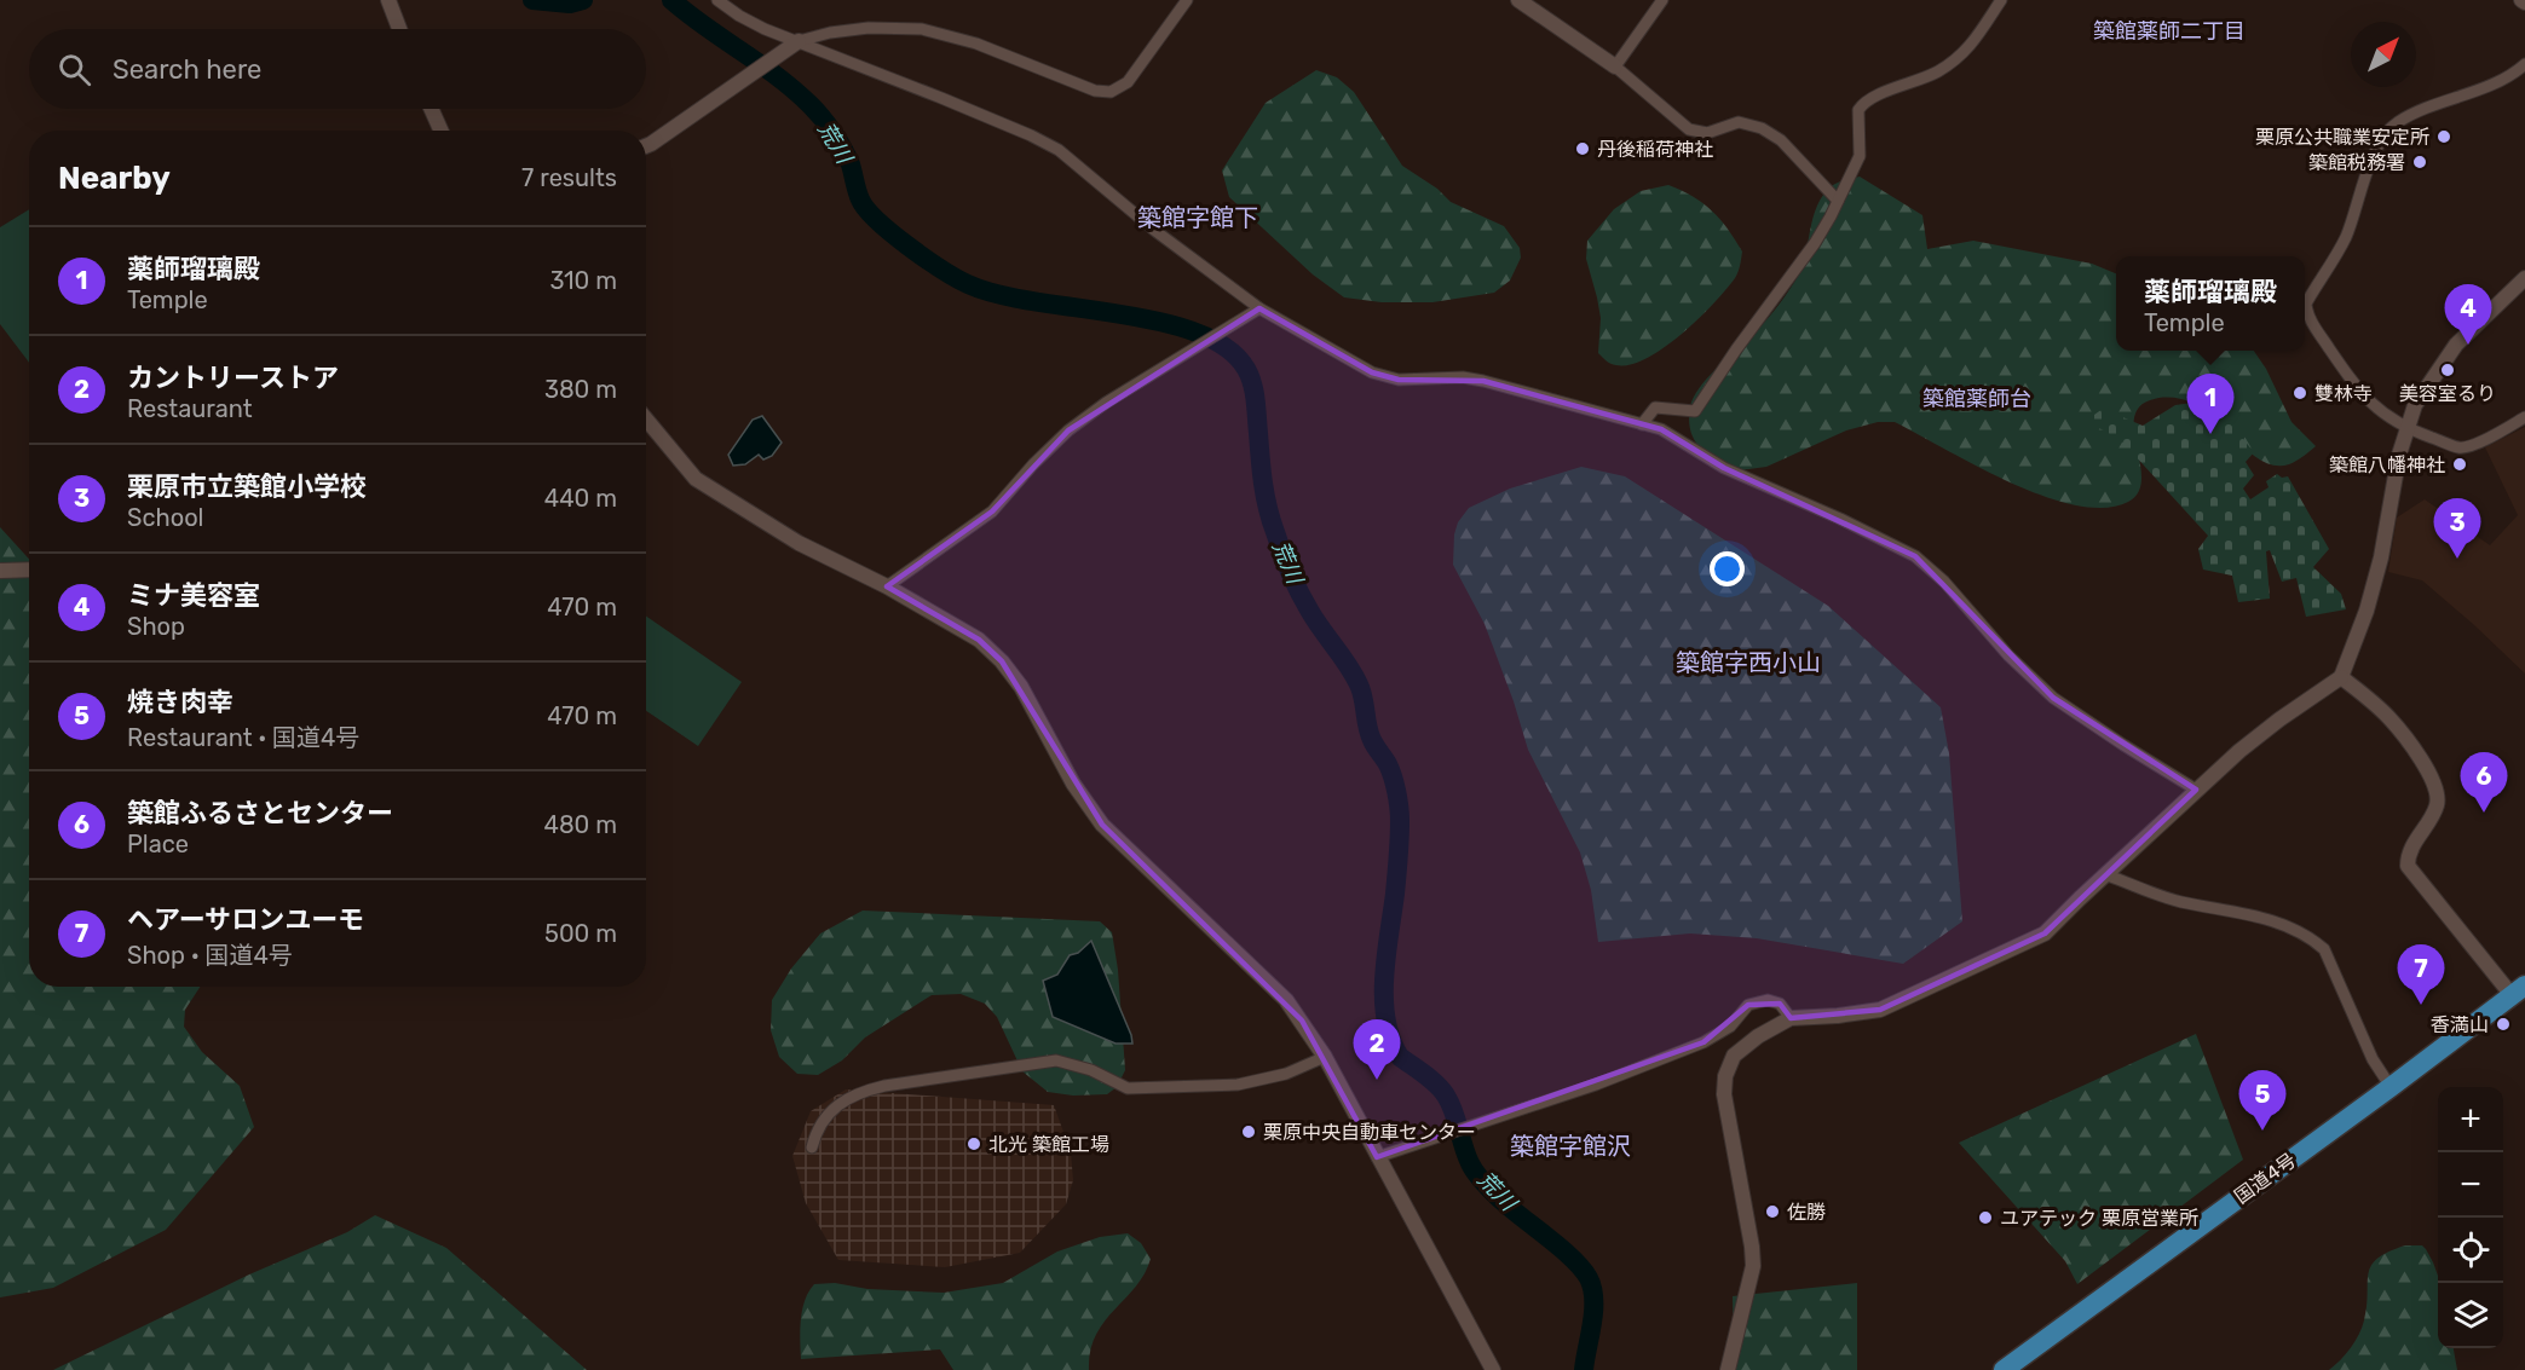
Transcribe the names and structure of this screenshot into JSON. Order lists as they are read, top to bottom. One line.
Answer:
{"streets":{"highway":["国道4号"]},"districts":["築館薬師二丁目","築館字館下","築館薬師台","築館字西小山","築館字館沢"],"water":["荒川"],"places":["栗原公共職業安定所","丹後稲荷神社","築館税務署","美容室るり","雙林寺","築館八幡神社","香満山","栗原中央自動車センター","北光 築館工場","佐勝","ユアテック 栗原営業所"],"north":"top right","page":{"search":"Search here","heading":["Nearby","7 results"],"list":[{"mark":"1","name":"薬師瑠璃殿","note":"Temple","value":"310 m"},{"mark":"2","name":"カントリーストア","note":"Restaurant","value":"380 m"},{"mark":"3","name":"栗原市立築館小学校","note":"School","value":"440 m"},{"mark":"4","name":"ミナ美容室","note":"Shop","value":"470 m"},{"mark":"5","name":"焼き肉幸","note":"Restaurant · 国道4号","value":"470 m"},{"mark":"6","name":"築館ふるさとセンター","note":"Place","value":"480 m"},{"mark":"7","name":"ヘアーサロンユーモ","note":"Shop · 国道4号","value":"500 m"}],"popup":["薬師瑠璃殿","Temple"],"pins":["4","1","3","6","7","2","5"],"map_buttons":["+","−"]}}
